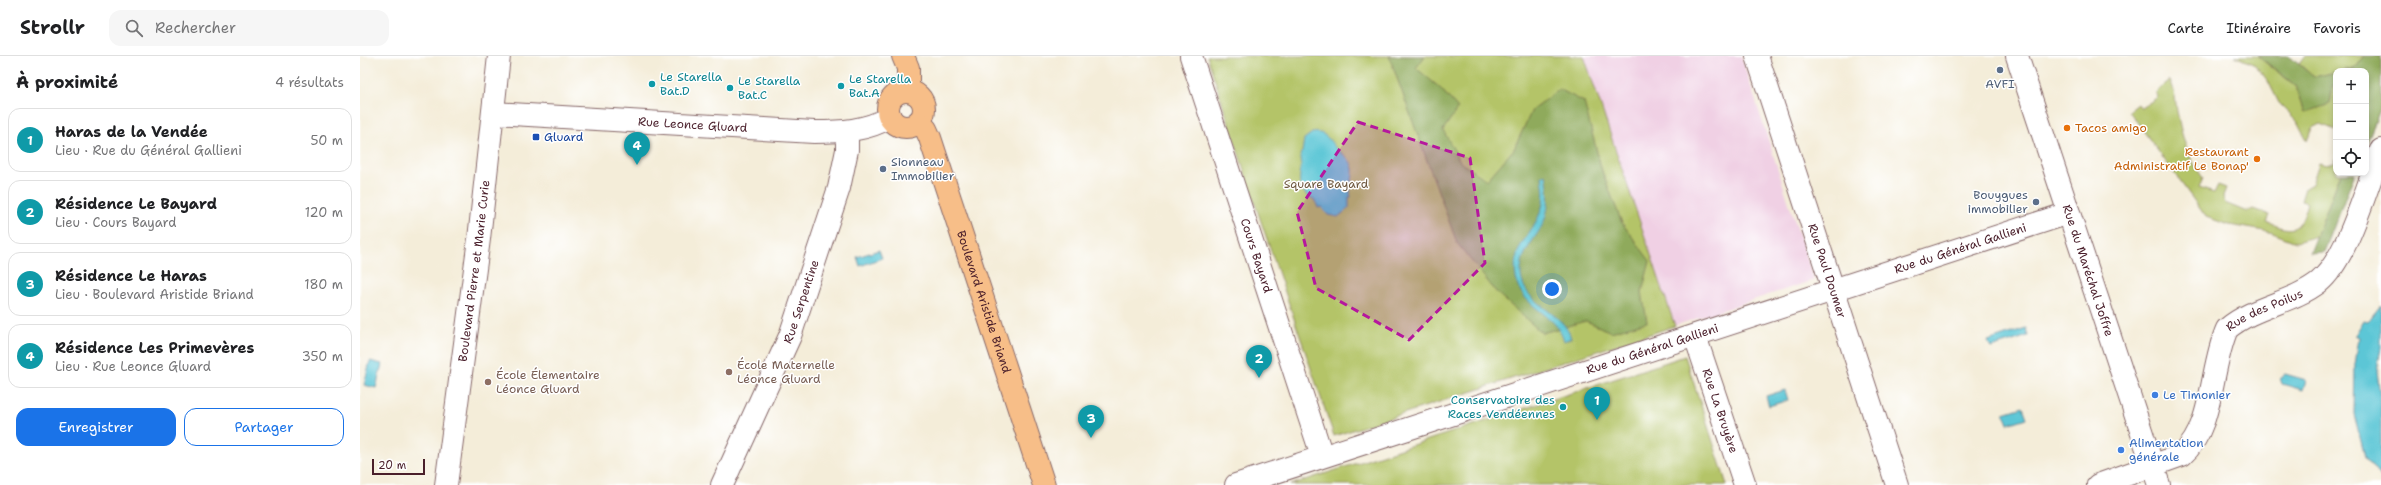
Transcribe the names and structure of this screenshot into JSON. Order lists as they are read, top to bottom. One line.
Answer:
{"streets":{"main road":["Boulevard Aristide Briand"],"street":["Rue Leonce Gluard","Rue du Général Gallieni","Cours Bayard","Rue Paul Doumer","Boulevard Pierre et Marie Curie","Rue du Maréchal Joffre","Rue Serpentine","Rue des Poilus","Rue La Bruyère"]},"crossings":[["Rue Leonce Gluard","Boulevard Pierre et Marie Curie"],["Rue Leonce Gluard","Rue Serpentine"],["Rue Leonce Gluard","Boulevard Aristide Briand"],["Rue du Général Gallieni","Cours Bayard"],["Rue du Général Gallieni","Rue Paul Doumer"],["Rue du Général Gallieni","Rue du Maréchal Joffre"],["Rue du Général Gallieni","Rue La Bruyère"],["Rue du Maréchal Joffre","Rue des Poilus"]],"parks":["Square Bayard"],"places":{"other":["AVFI","Le Starella Bat.D","Le Starella Bat.A","Le Starella Bat.C","Tacos amigo","Restaurant Administratif Le Bonap'","Sionneau Immobilier","Bouygues immobilier","École Maternelle Léonce Gluard","École Élementaire Léonce Gluard","Le Timonier","Conservatoire des Races Vendéennes","Alimentation générale"],"transit":["Gluard"]},"scale_bar":"20 m","page":{"header":"Strollr","search":"Rechercher","nav":["Carte","Itinéraire","Favoris"],"heading":["À proximité","4 résultats"],"map_buttons":["+","−"],"list":[{"mark":"1","name":"Haras de la Vendée","note":"Lieu · Rue du Général Gallieni","value":"50 m"},{"mark":"2","name":"Résidence Le Bayard","note":"Lieu · Cours Bayard","value":"120 m"},{"mark":"3","name":"Résidence Le Haras","note":"Lieu · Boulevard Aristide Briand","value":"180 m"},{"mark":"4","name":"Résidence Les Primevères","note":"Lieu · Rue Leonce Gluard","value":"350 m"}],"pins":["4","2","1","3"],"buttons":["Enregistrer","Partager"],"scale":"20 m"}}
